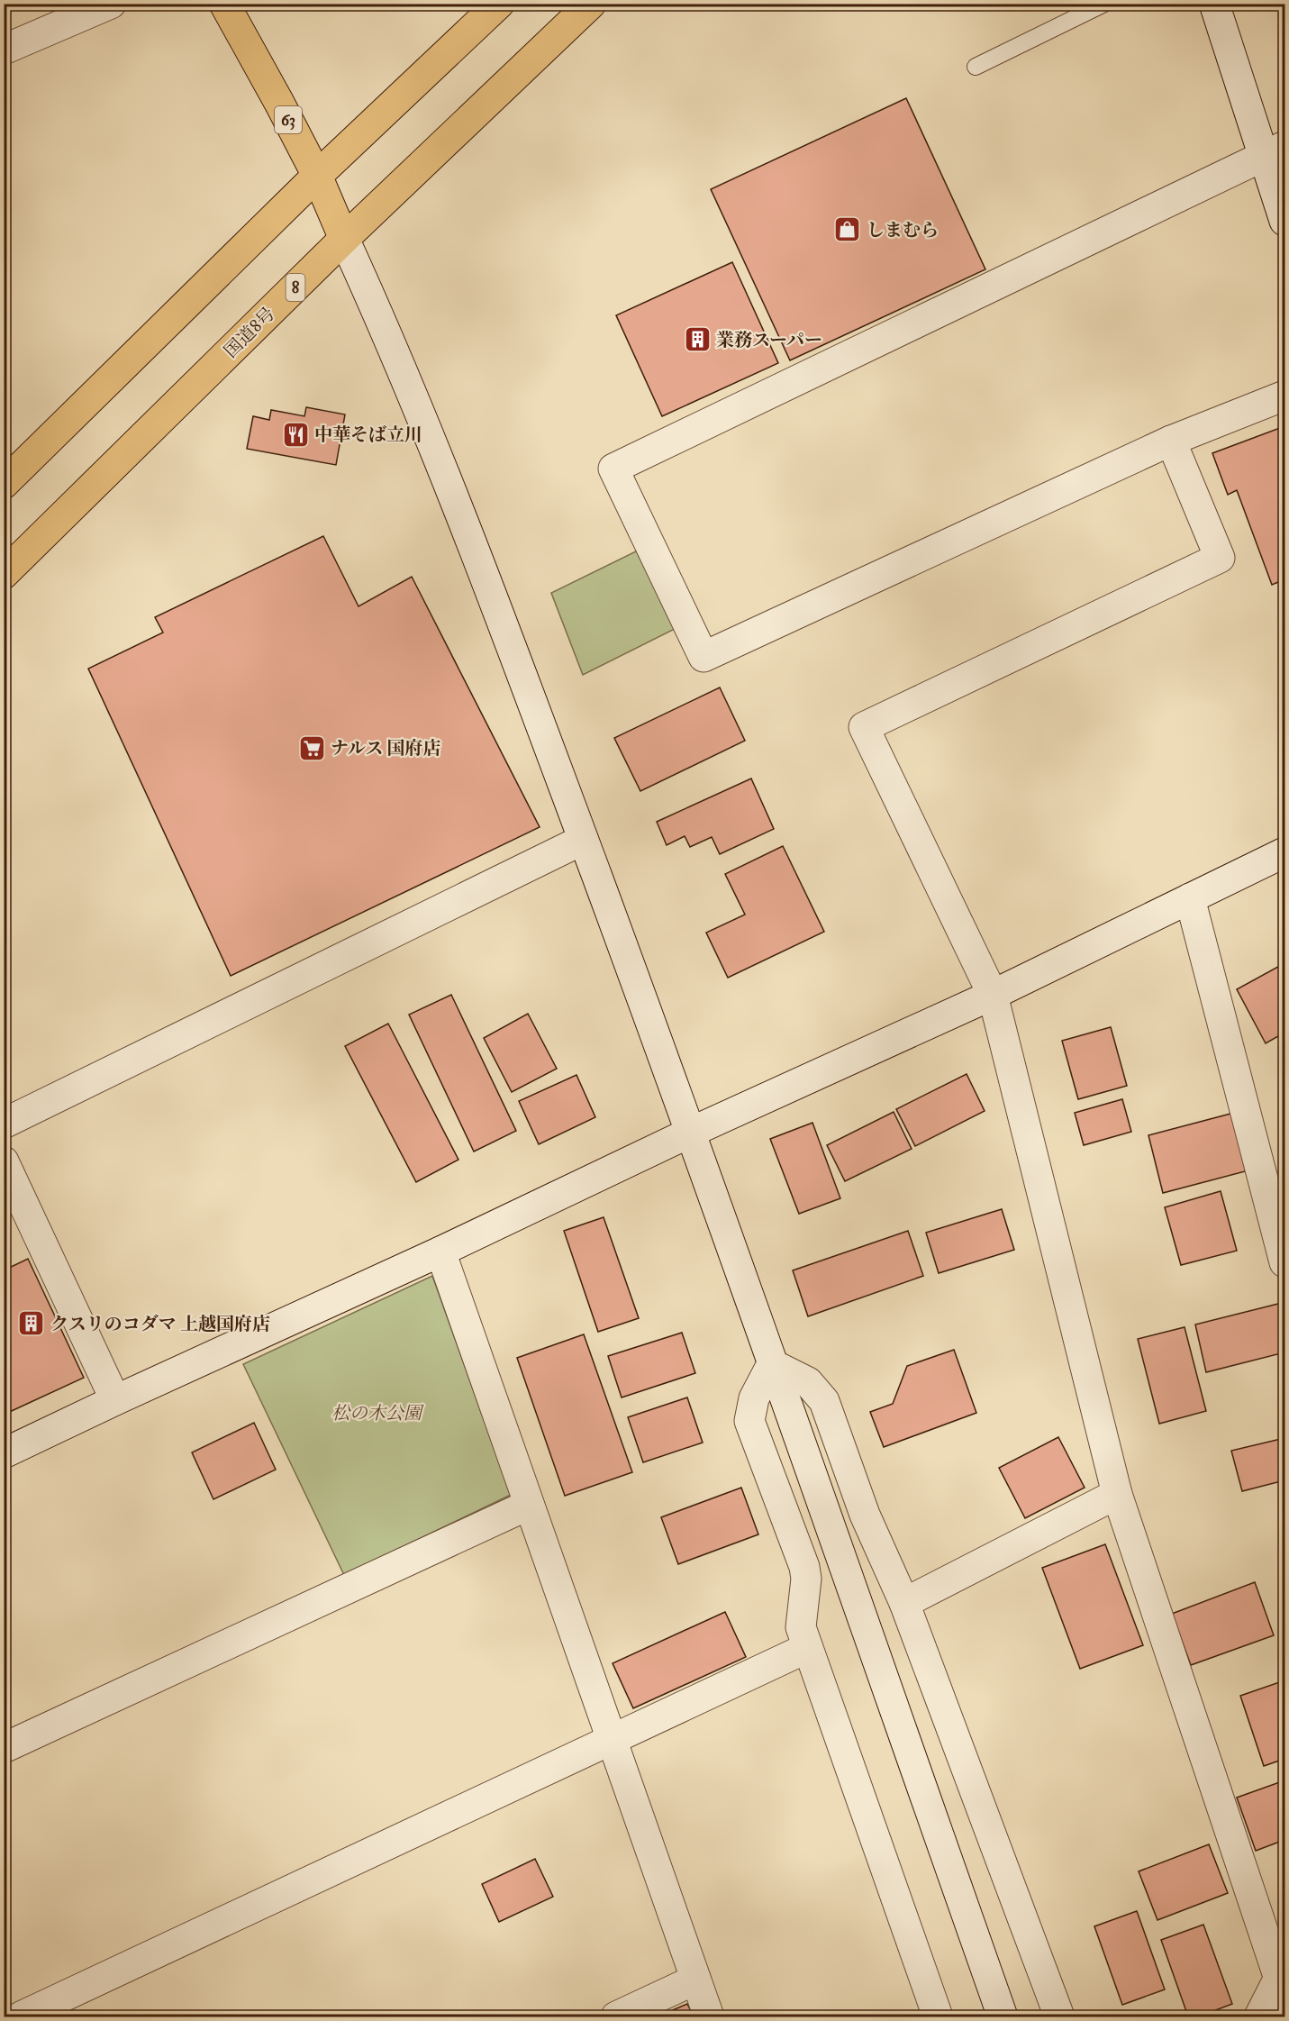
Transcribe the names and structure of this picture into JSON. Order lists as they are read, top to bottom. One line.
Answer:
{"streets":{"main road":["63","8","国道8号"]},"crossings":[["63","国道8号"]],"parks":["松の木公園"],"places":{"shop":["しまむら"],"building":["業務スーパー","クスリのコダマ 上越国府店"],"restaurant":["中華そば立川"],"supermarket":["ナルス 国府店"]}}
